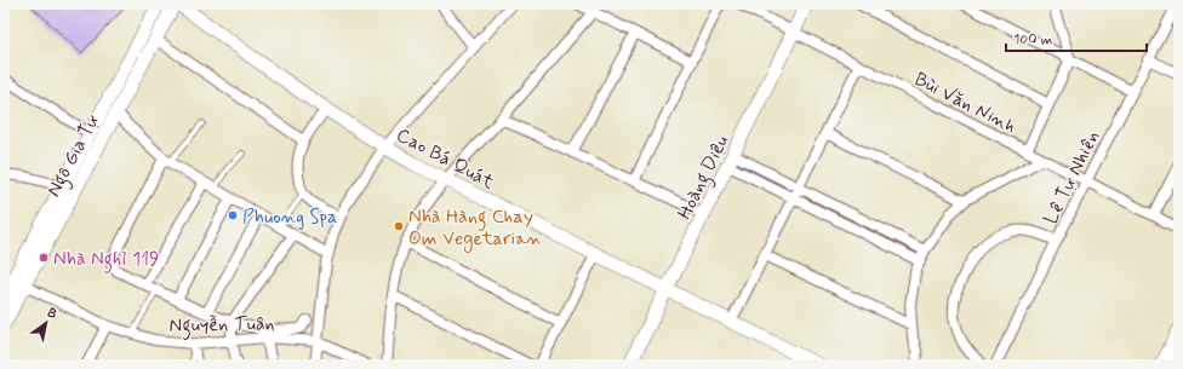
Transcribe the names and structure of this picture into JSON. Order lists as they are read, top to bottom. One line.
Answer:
{"streets":{"street":["Bùi Văn Ninh","Ngô Gia Tự","Cao Bá Quát","Hoàng Diệu","Lê Tự Nhiên","Nguyễn Tuân"]},"crossings":[["Bùi Văn Ninh","Hoàng Diệu"],["Bùi Văn Ninh","Lê Tự Nhiên"],["Ngô Gia Tự","Cao Bá Quát"],["Ngô Gia Tự","Nguyễn Tuân"],["Cao Bá Quát","Hoàng Diệu"]],"places":["Phuong Spa","Nhà Hàng Chay Om Vegetarian","Nhà Nghỉ 119"],"scale_bar":"100 m","north":"top right"}
